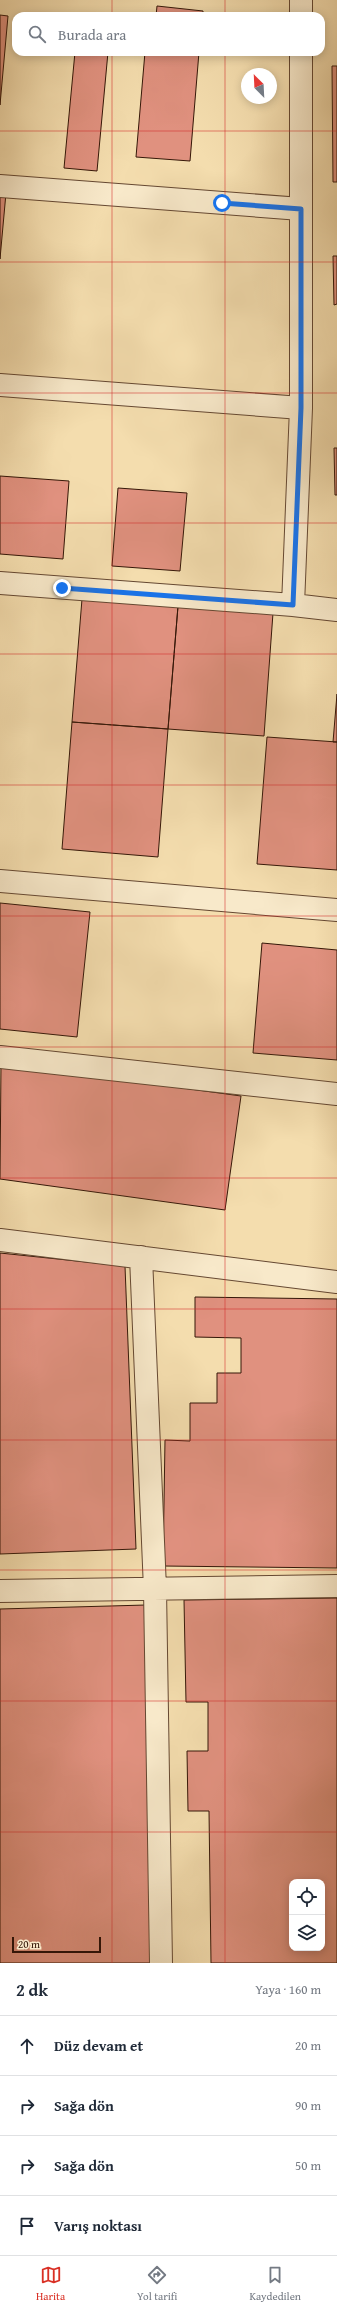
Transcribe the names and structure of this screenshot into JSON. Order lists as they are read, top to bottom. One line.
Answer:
{"scale_bar":"20 m","north":"top left","page":{"search":"Burada ara","scale":"20 m","heading":["2 dk","Yaya · 160 m"],"list":[["Düz devam et","20 m"],["Sağa dön","90 m"],["Sağa dön","50 m"],"Varış noktası"],"nav":["Harita","Yol tarifi","Kaydedilen"]}}
